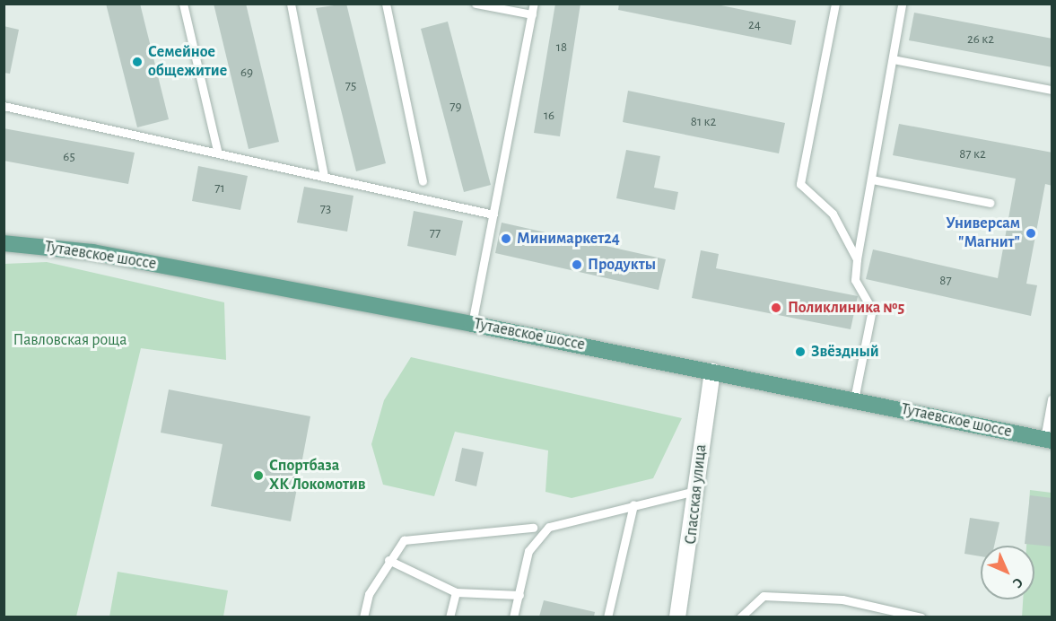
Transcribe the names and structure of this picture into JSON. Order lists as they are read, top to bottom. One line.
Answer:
{"streets":{"main road":["Тутаевское шоссе"],"street":["Спасская улица"]},"crossings":[["Тутаевское шоссе","Спасская улица"]],"parks":["Павловская роща"],"places":["Семейное общежитие","Универсам \"Магнит\"","Минимаркет24","Продукты","Поликлиника №5","Звёздный","Спортбаза ХК Локомотив"],"house_numbers":["24","26 к2","18","69","75","79","16","81 к2","87 к2","65","71","73","77","87"],"north":"bottom right"}
